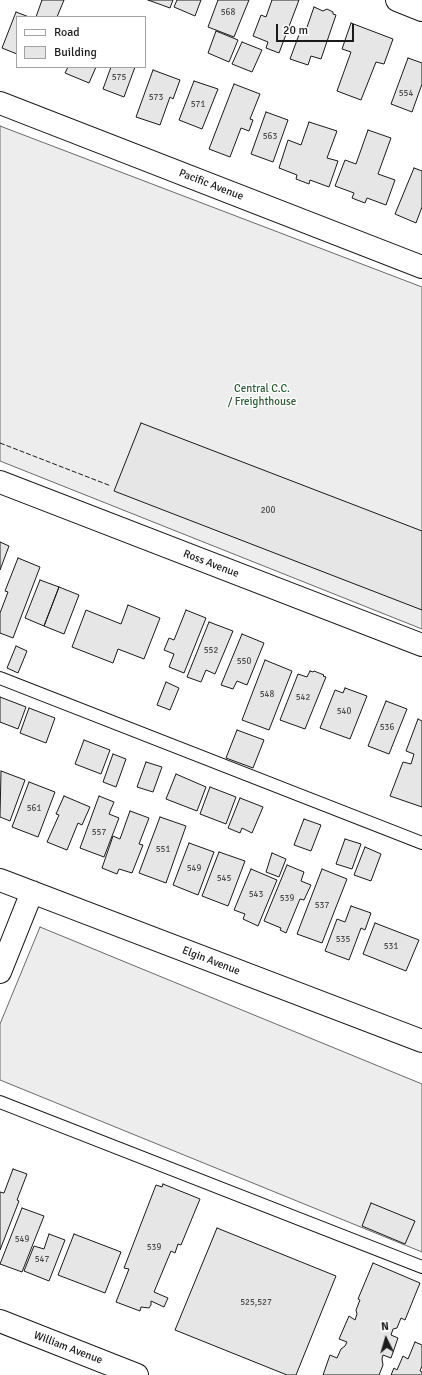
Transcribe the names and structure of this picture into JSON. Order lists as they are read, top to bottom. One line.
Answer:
{"streets":{"street":["Pacific Avenue","Ross Avenue","Elgin Avenue","William Avenue"]},"parks":["Central C.C. / Freighthouse"],"house_numbers":["568","575","554","573","571","563","200","552","550","548","542","540","536","561","557","551","549","545","543","539","537","535","531","549","539","547","525,527"],"legend":["Road","Building"],"scale_bar":"20 m","north":"top"}
